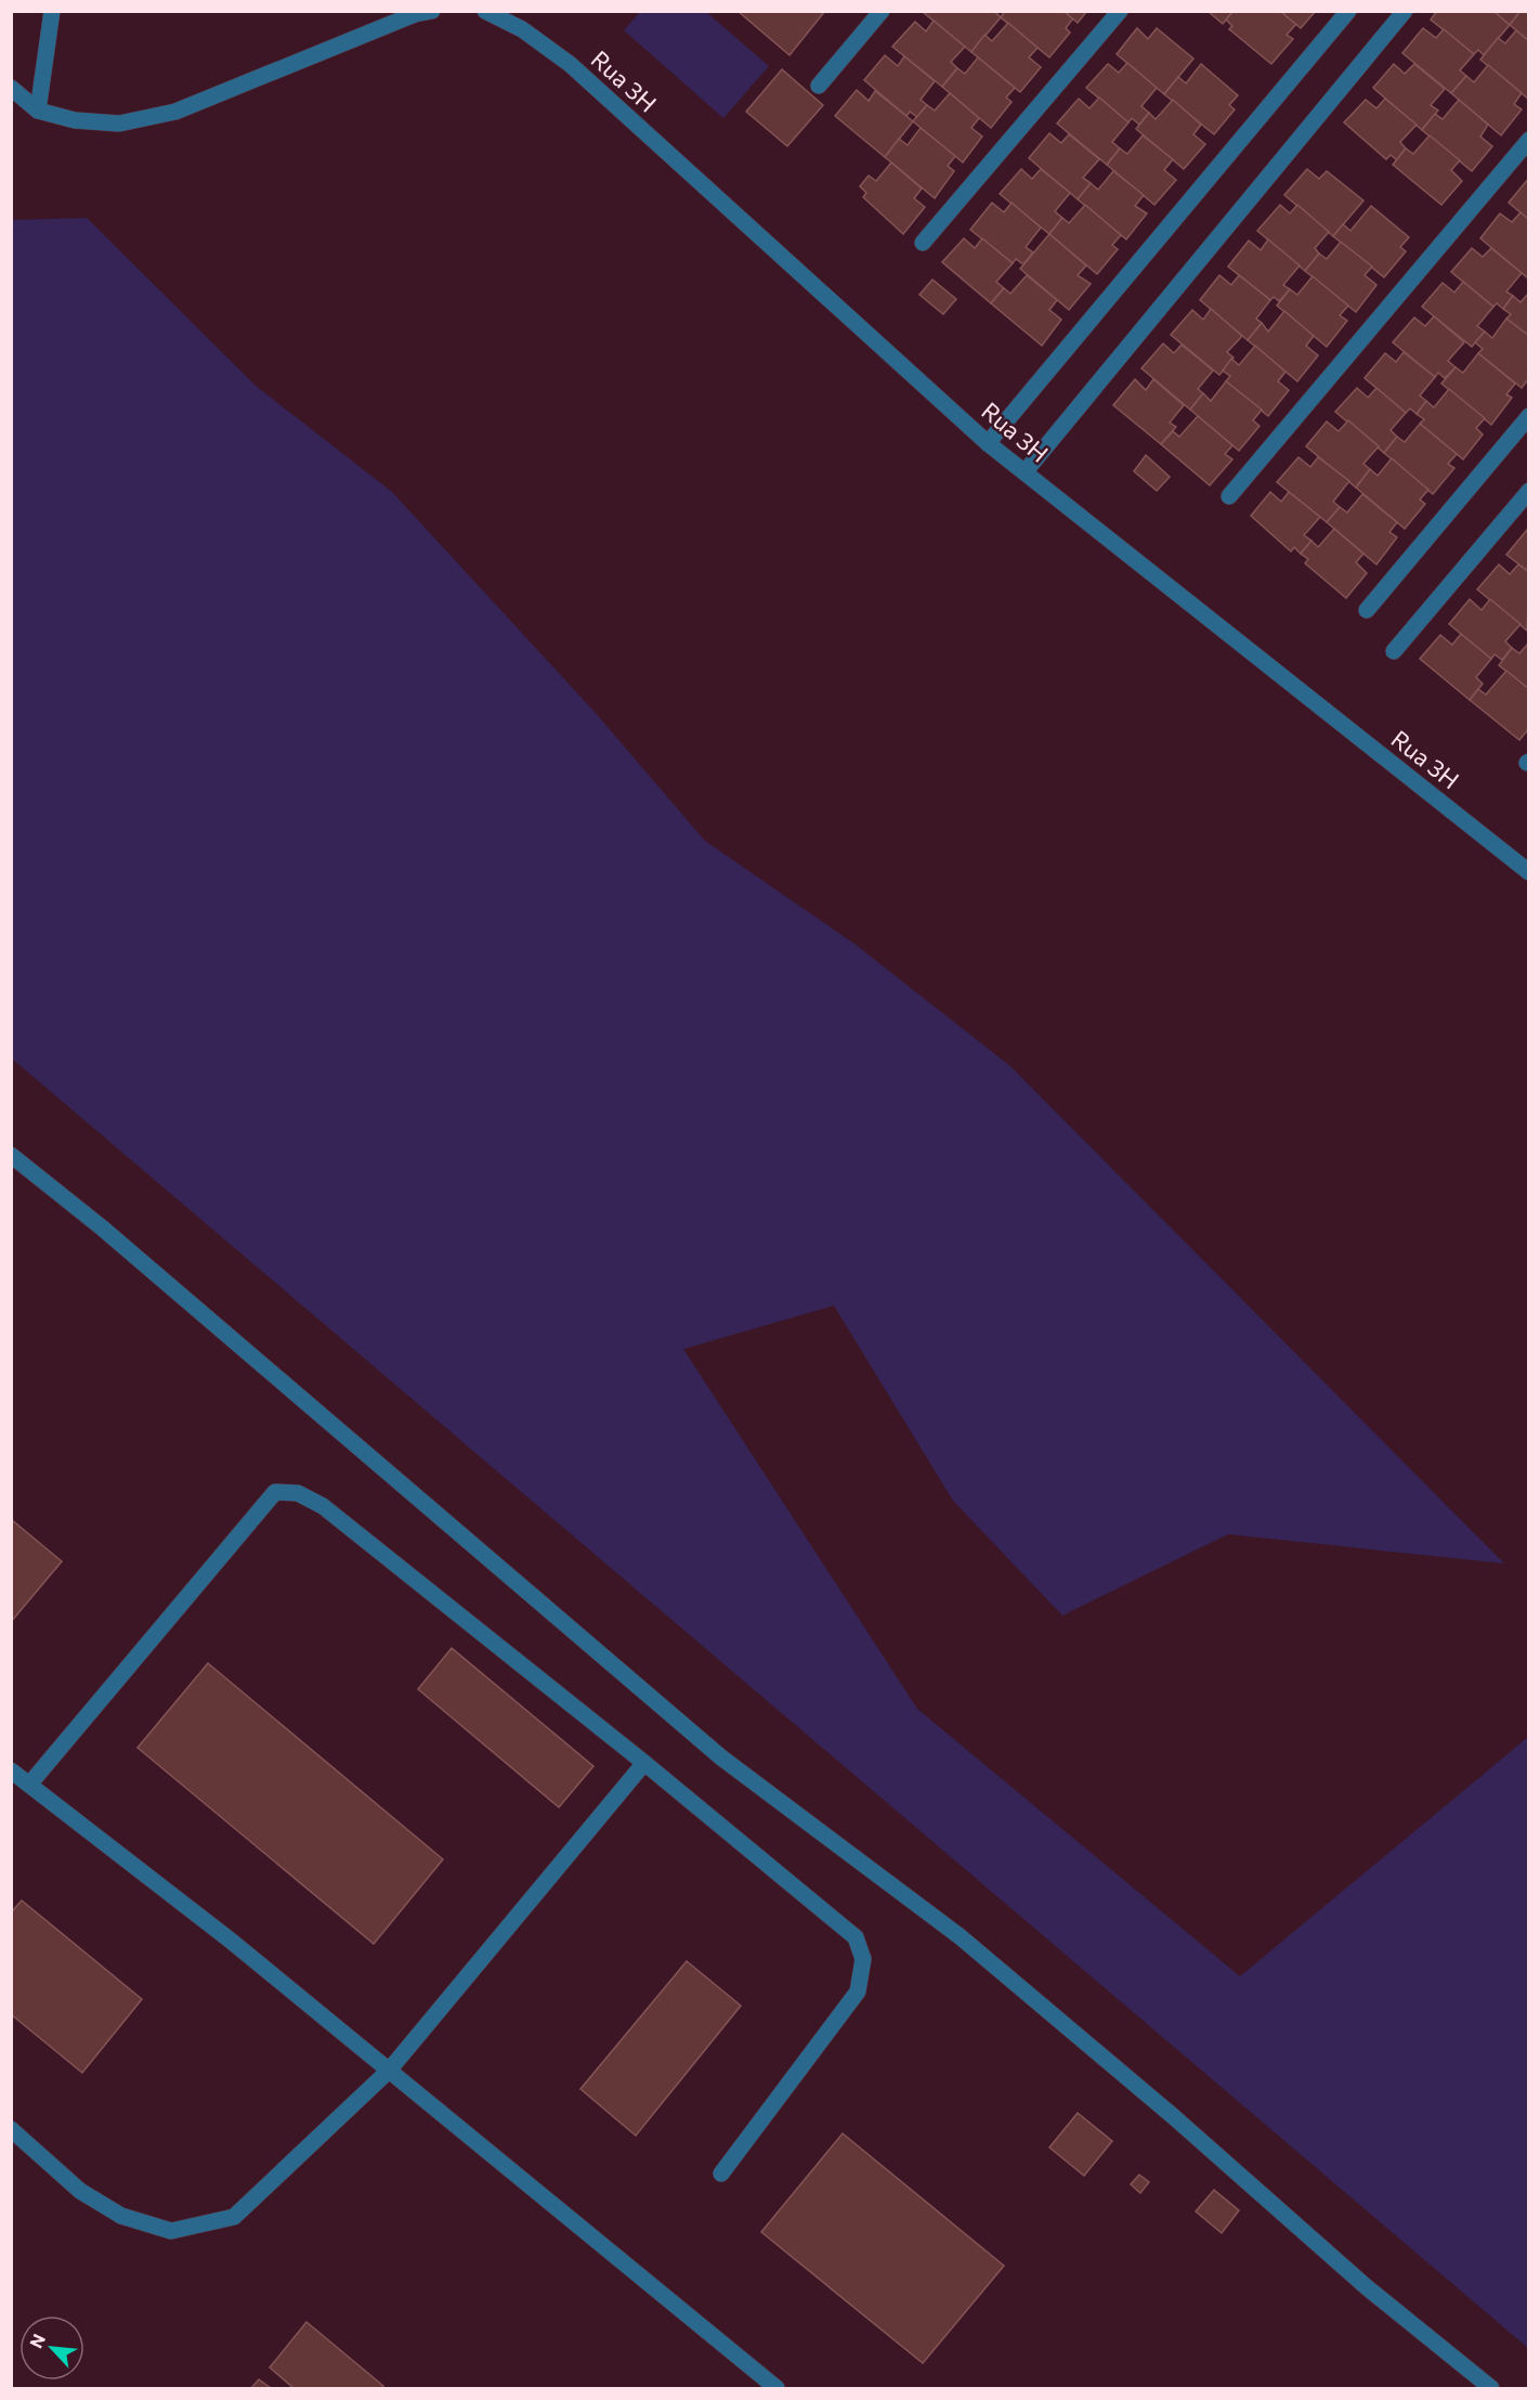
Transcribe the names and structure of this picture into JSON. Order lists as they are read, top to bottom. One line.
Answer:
{"streets":{"street":["Rua 3H"]},"north":"top left"}
